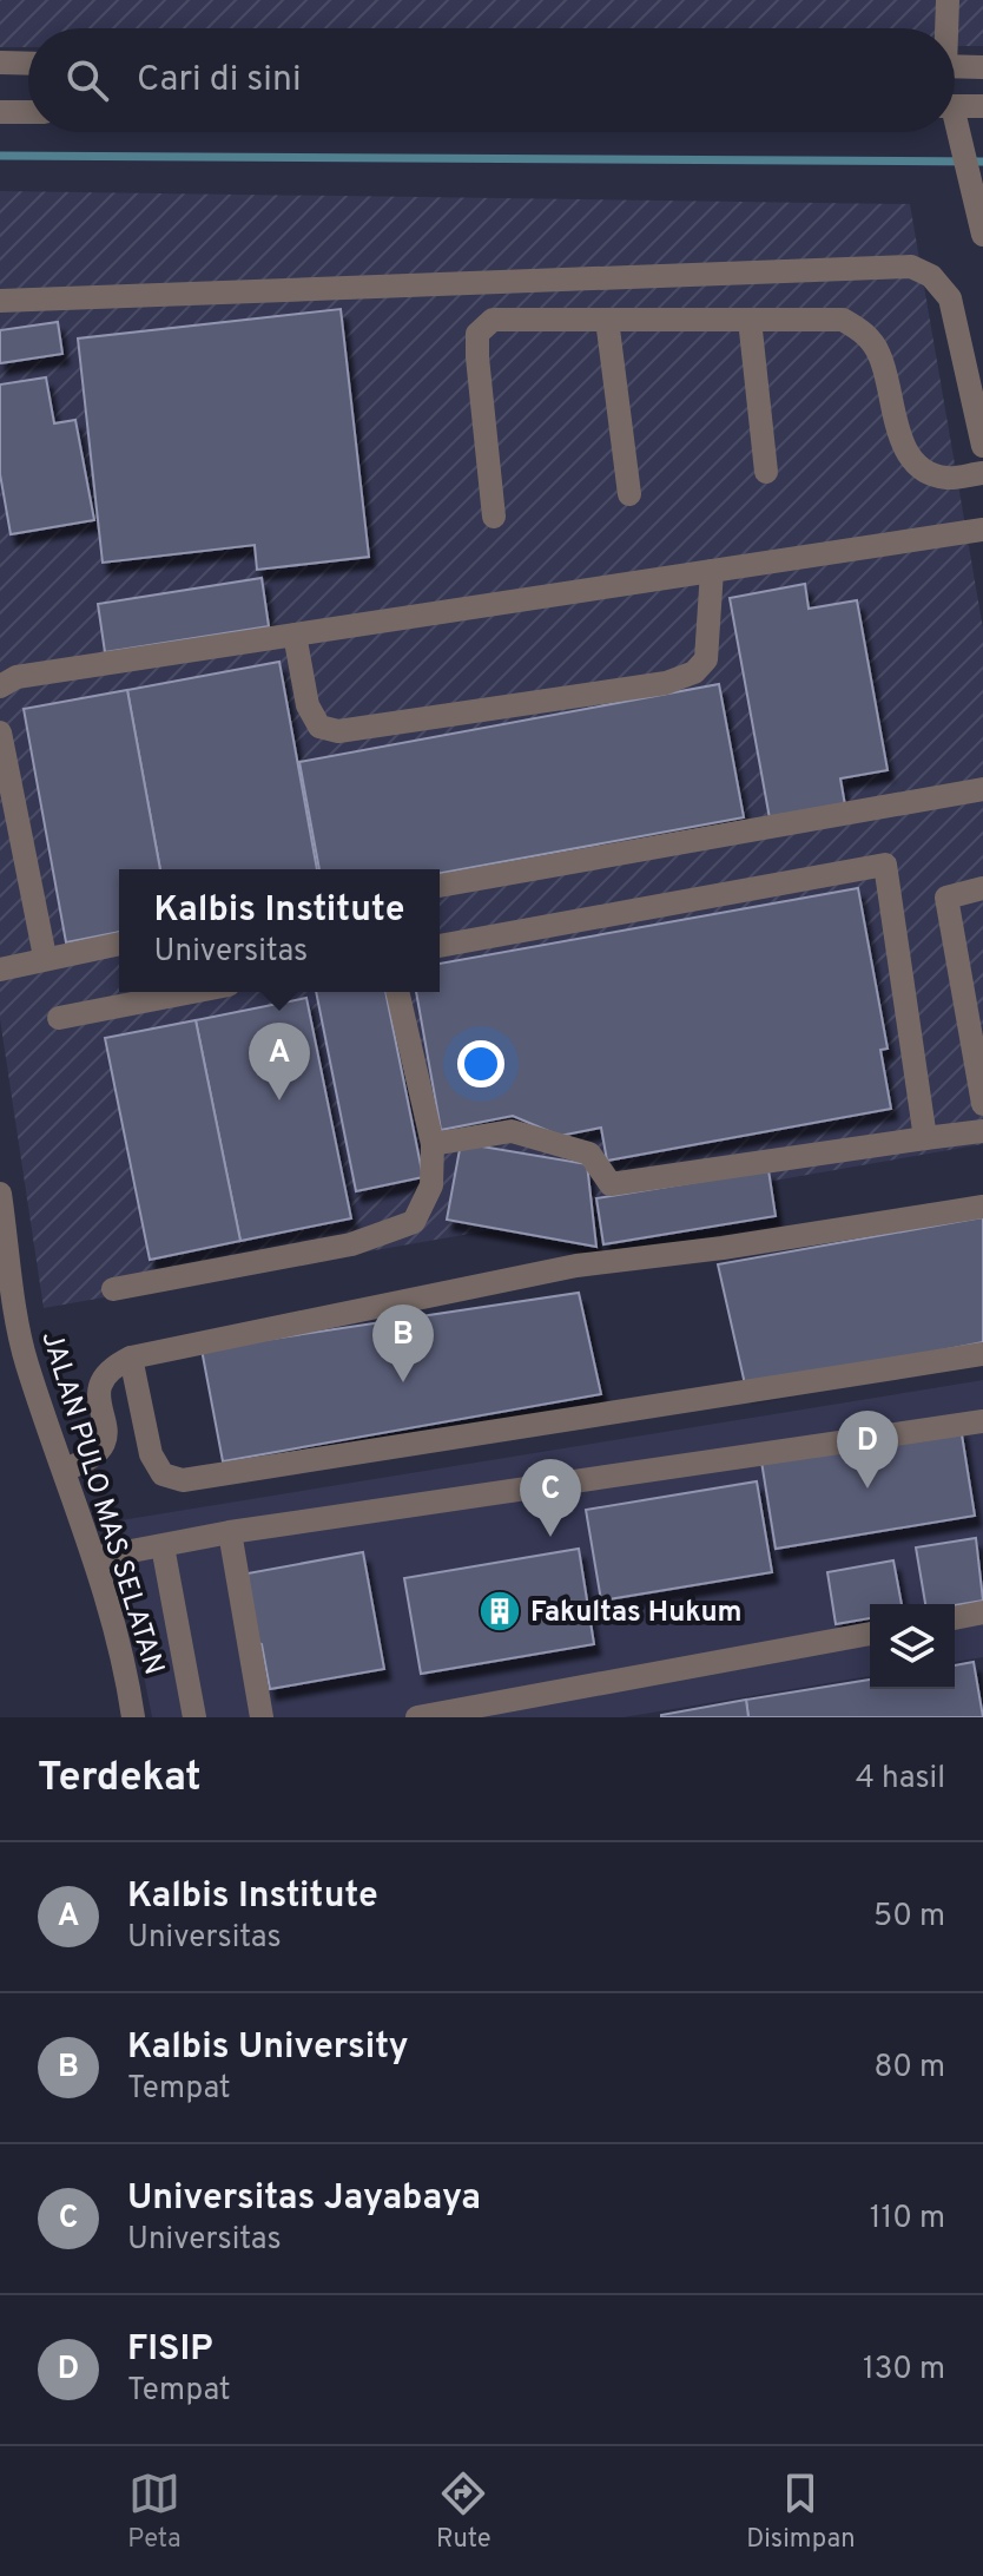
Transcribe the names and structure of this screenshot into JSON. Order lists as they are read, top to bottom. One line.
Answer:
{"streets":{"street":["JALAN PULO MAS SELATAN"]},"places":{"building":["Fakultas Hukum"]},"page":{"search":"Cari di sini","popup":["Kalbis Institute","Universitas"],"pins":["A","B","D","C"],"heading":["Terdekat","4 hasil"],"list":[{"mark":"A","name":"Kalbis Institute","note":"Universitas","value":"50 m"},{"mark":"B","name":"Kalbis University","note":"Tempat","value":"80 m"},{"mark":"C","name":"Universitas Jayabaya","note":"Universitas","value":"110 m"},{"mark":"D","name":"FISIP","note":"Tempat","value":"130 m"}],"nav":["Peta","Rute","Disimpan"]}}
